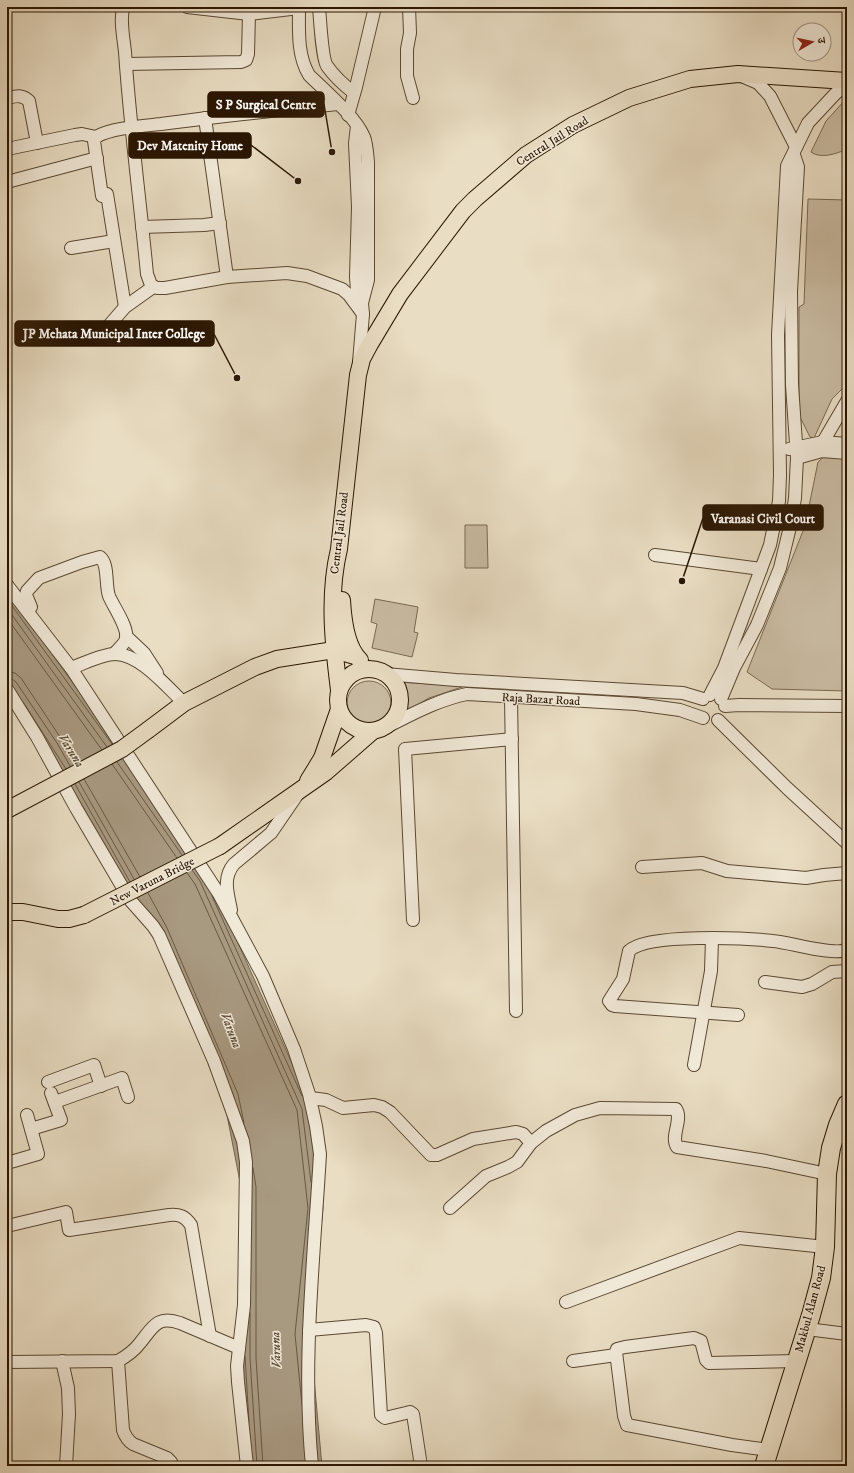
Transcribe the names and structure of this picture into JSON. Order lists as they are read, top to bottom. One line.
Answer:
{"streets":{"highway":["Makbul Alan Road"],"main road":["Central Jail Road","New Varuna Bridge"],"street":["Raja Bazar Road"]},"crossings":[["Central Jail Road","Raja Bazar Road"],["Central Jail Road","New Varuna Bridge"],["Raja Bazar Road","New Varuna Bridge"]],"water":["Varuna"],"places":["S P Surgical Centre","Dev Matenity Home","JP Mehata Municipal Inter College","Varanasi Civil Court"],"north":"right"}
